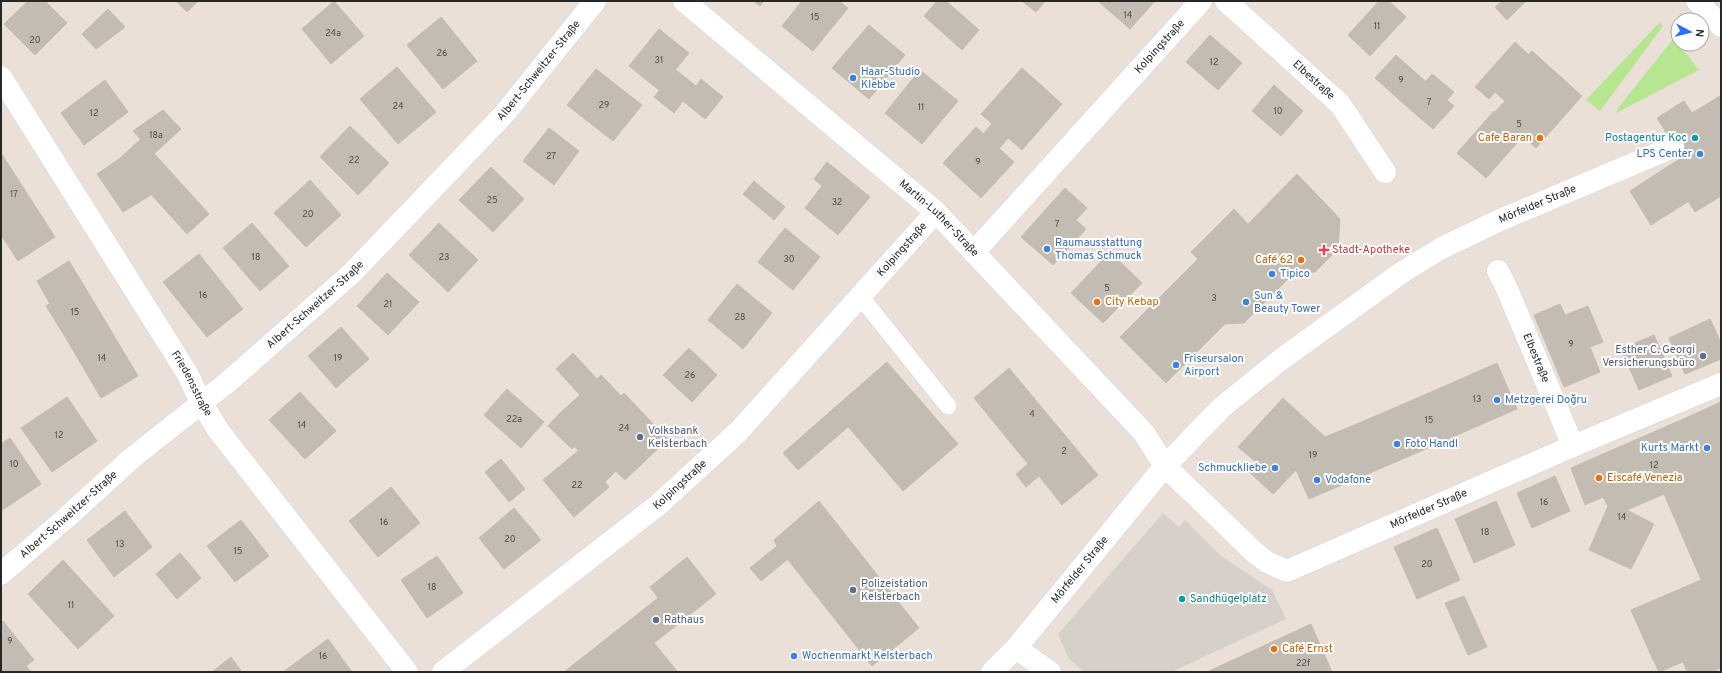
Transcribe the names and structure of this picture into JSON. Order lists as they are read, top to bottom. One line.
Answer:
{"streets":{"street":["Kolpingstraße","Albert-Schweitzer-Straße","Elbestraße","Mörfelder Straße","Martin-Luther-Straße","Friedensstraße"]},"crossings":[["Kolpingstraße","Martin-Luther-Straße"],["Albert-Schweitzer-Straße","Friedensstraße"],["Elbestraße","Mörfelder Straße"],["Mörfelder Straße","Martin-Luther-Straße"]],"places":{"other":["Haar-Studio Klebbe","Cafe Baran","Postagentur Koc","LPS Center","Raumausstattung Thomas Schmuck","Café 62","Tipico","City Kebap","Sun & Beauty Tower","Esther C. Georgi Versicherungsbüro","Friseursalon Airport","Metzgerei Doğru","Volksbank Kelsterbach","Foto Handl","Kurts Markt","Schmuckliebe","Eiscafé Venezia","Vodafone","Polizeistation Kelsterbach","Sandhügelplatz","Rathaus","Café Ernst","Wochenmarkt Kelsterbach"],"health":["Stadt-Apotheke"]},"house_numbers":["14","15","11","24a","20","26","31","12","9","7","29","24","11","10","12","5","18a","27","22","9","17","25","32","20","7","18","23","30","5","16","3","21","15","28","9","14","19","26","13","4","22a","15","14","24","12","2","19","10","12","22","16","14","16","18","20","13","15","20","18","11","9","16","22f"],"north":"right"}
